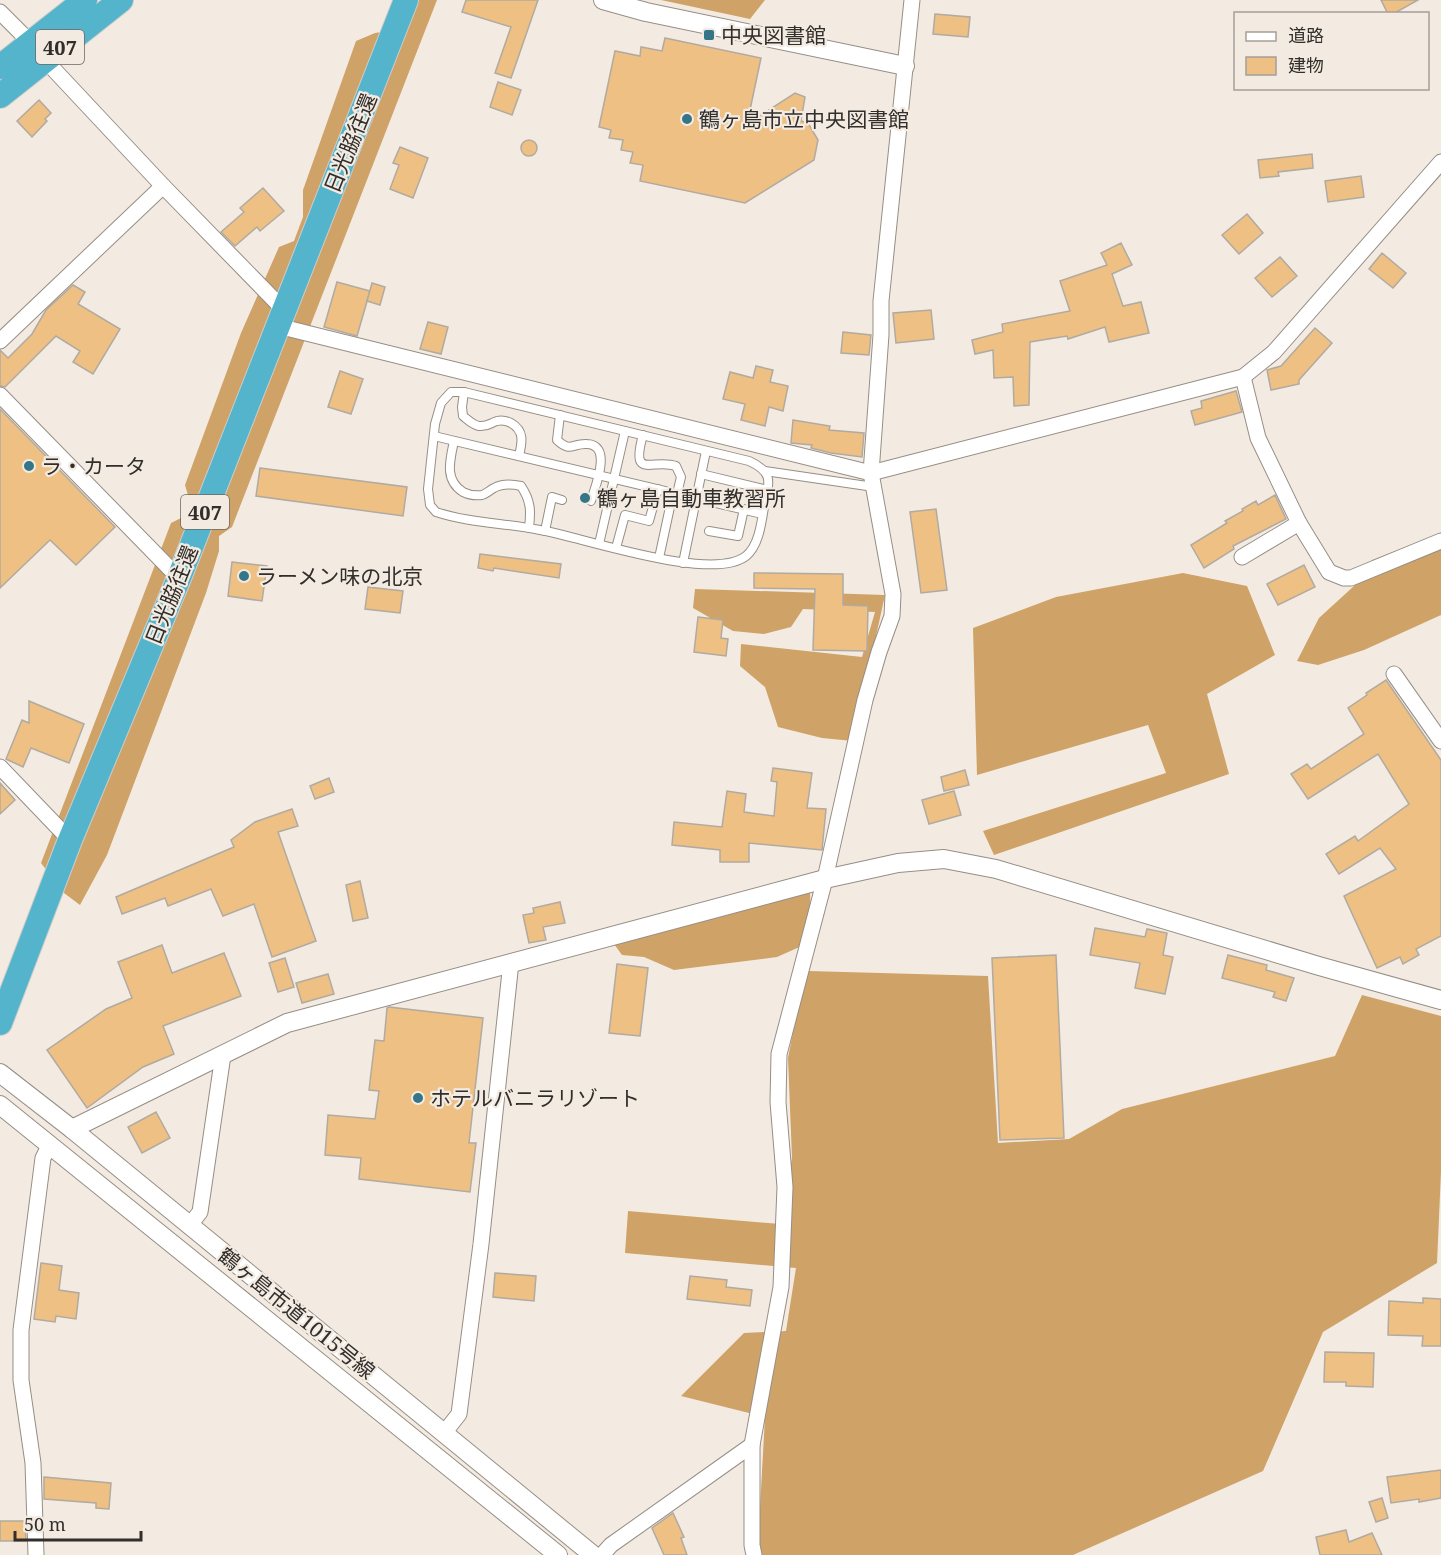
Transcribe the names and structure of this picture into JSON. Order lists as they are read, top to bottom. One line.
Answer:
{"streets":{"highway":["407","日光脇往還"],"street":["鶴ヶ島市道1015号線"]},"places":{"transit":["中央図書館"],"other":["鶴ヶ島市立中央図書館","ラ・カータ","鶴ヶ島自動車教習所","ラーメン味の北京","ホテルバニラリゾート"]},"legend":["道路","建物"],"scale_bar":"50 m"}
